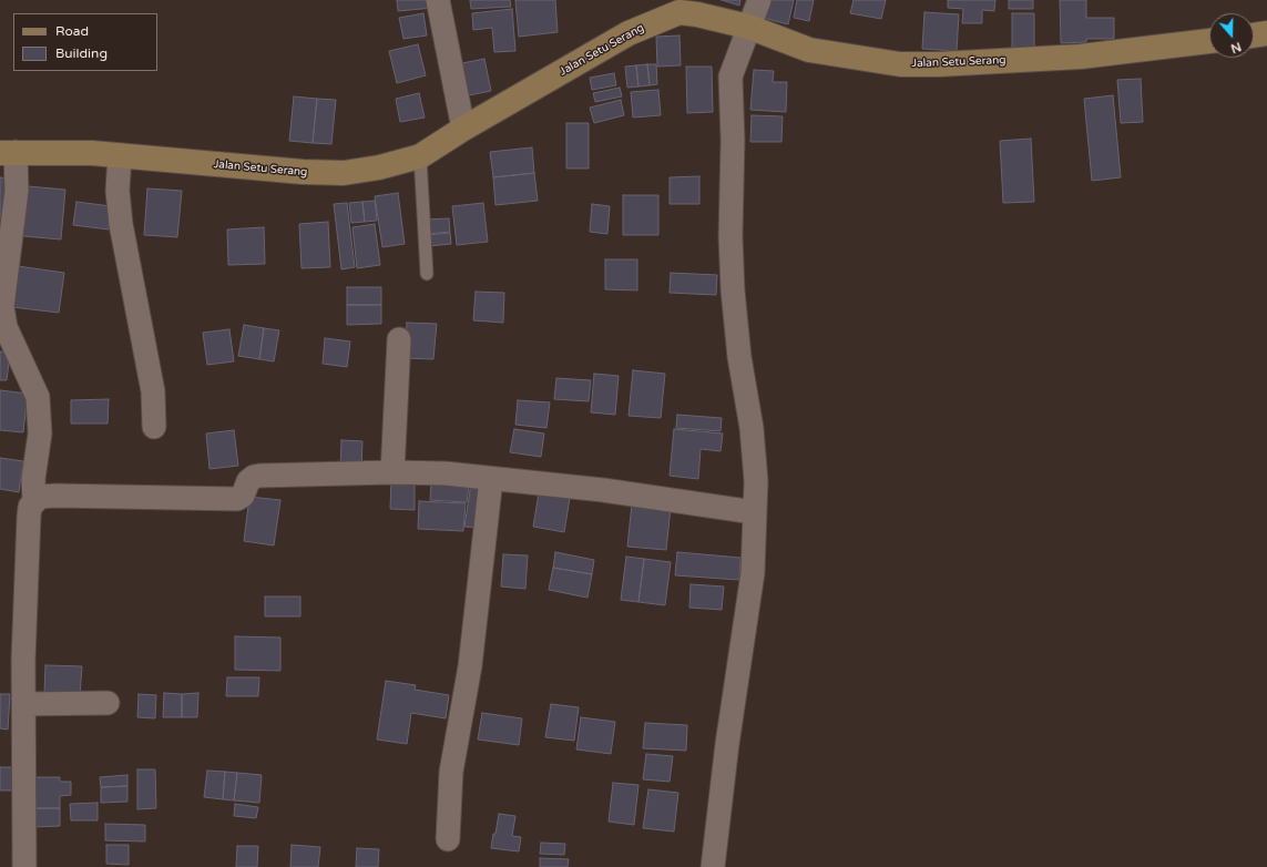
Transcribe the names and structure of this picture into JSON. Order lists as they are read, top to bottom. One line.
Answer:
{"streets":{"street":["Jalan Setu Serang"]},"legend":["Road","Building"],"north":"bottom"}
